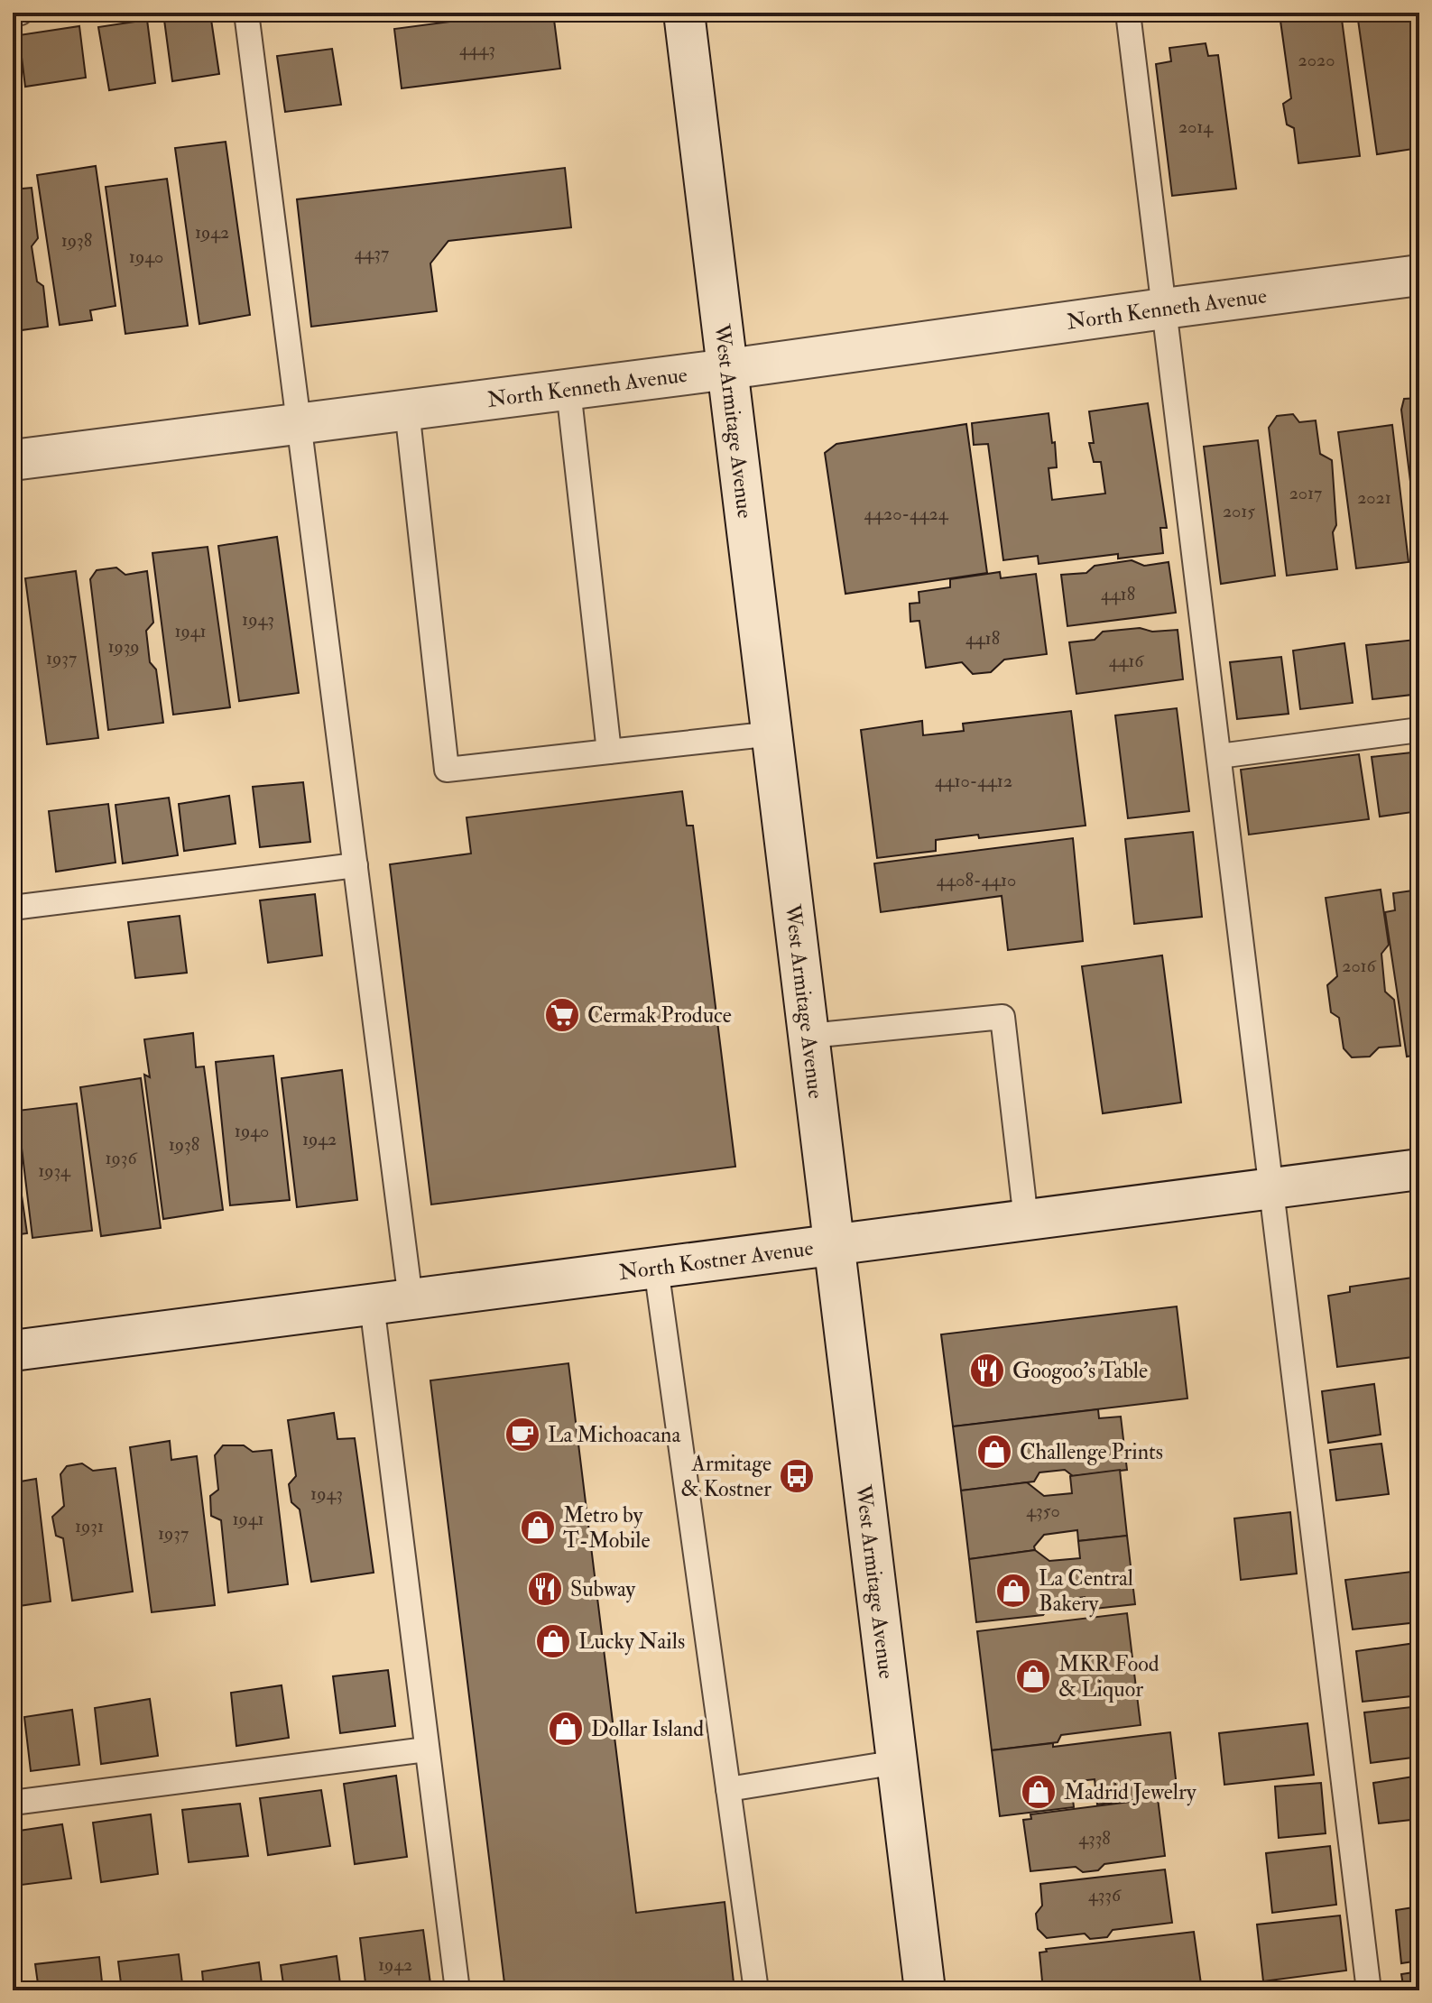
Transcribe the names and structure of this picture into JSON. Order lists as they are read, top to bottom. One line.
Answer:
{"streets":{"street":["North Kenneth Avenue","West Armitage Avenue","North Kostner Avenue"]},"crossings":[["North Kenneth Avenue","West Armitage Avenue"],["West Armitage Avenue","North Kostner Avenue"]],"places":{"supermarket":["Cermak Produce"],"restaurant":["Googoo's Table","Subway"],"cafe":["La Michoacana"],"shop":["Challenge Prints","Metro by T-Mobile","La Central Bakery","Lucky Nails","MKR Food & Liquor","Dollar Island","Madrid Jewelry"],"bus stop":["Armitage & Kostner"]},"house_numbers":["4443","2020","2014","1942","1938","4437","1940","2017","2021","2015","4420-4424","4418","1943","1941","4418","1939","1937","4416","4410-4412","4408-4410","2016","1940","1942","1938","1936","1934","1943","4350","1941","1931","1937","4338","4336","1942"]}
